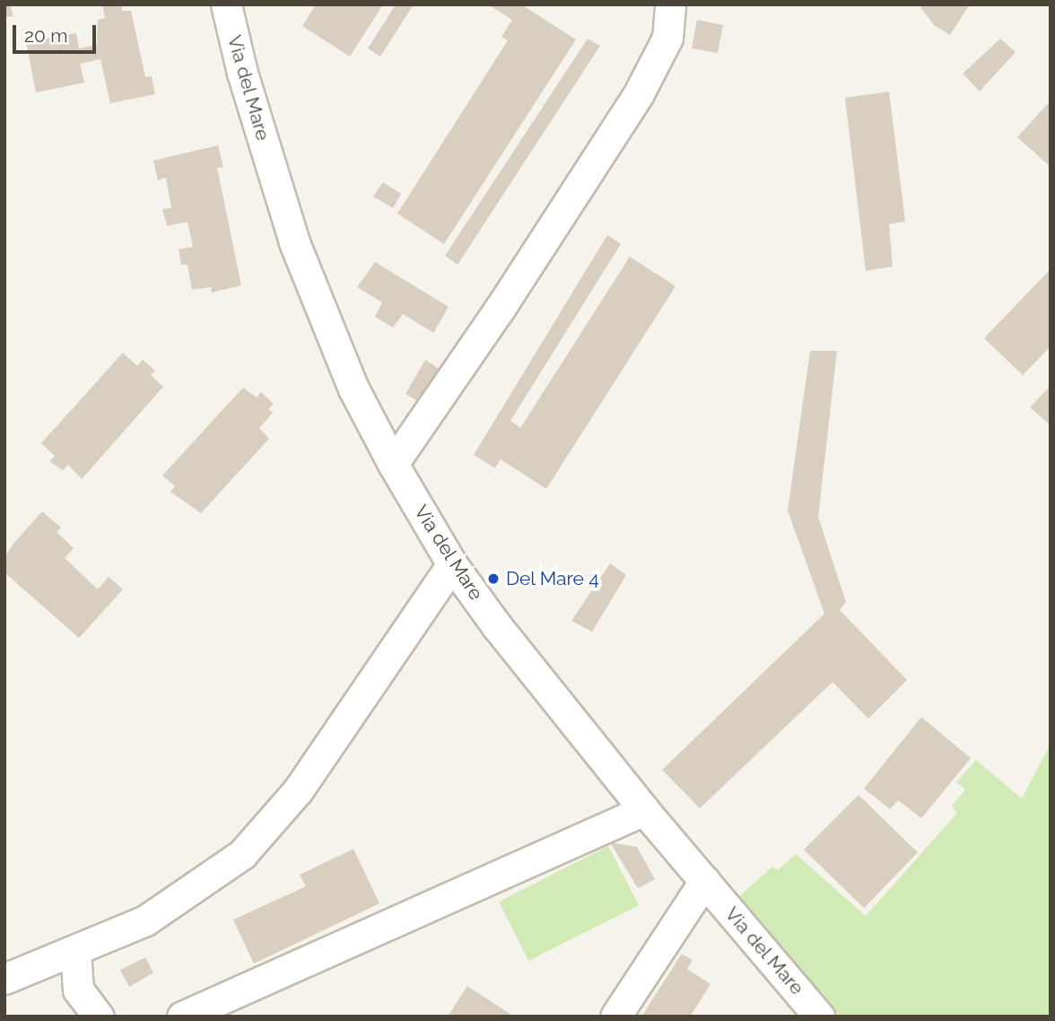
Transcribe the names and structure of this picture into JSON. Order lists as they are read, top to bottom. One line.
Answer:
{"streets":{"street":["Via del Mare"]},"places":["Del Mare 4"],"scale_bar":"20 m"}
